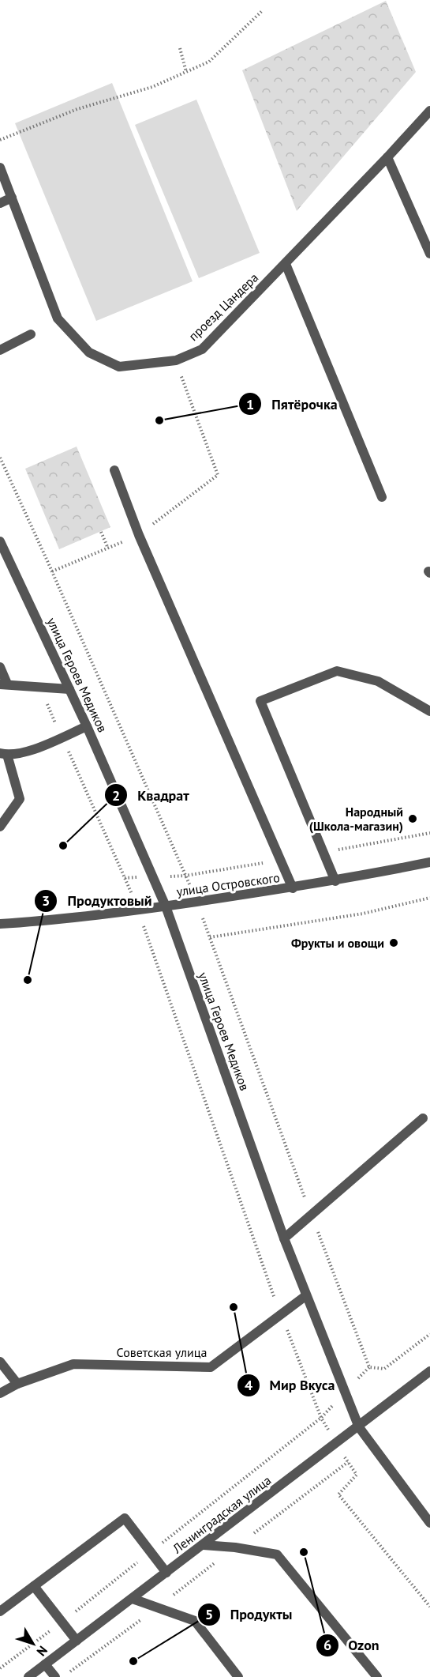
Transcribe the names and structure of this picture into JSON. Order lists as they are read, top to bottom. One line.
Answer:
{"streets":{"street":["проезд Цандера","улица Героев Медиков","улица Островского","Советская улица","Ленинградская улица"]},"crossings":[["улица Героев Медиков","улица Островского"],["улица Героев Медиков","Советская улица"],["улица Героев Медиков","Ленинградская улица"]],"places":["Пятёрочка","Народный (Школа-магазин)","Квадрат","Фрукты и овощи","Продуктовый","Мир Вкуса","Ozon","Продукты"],"north":"bottom right"}
